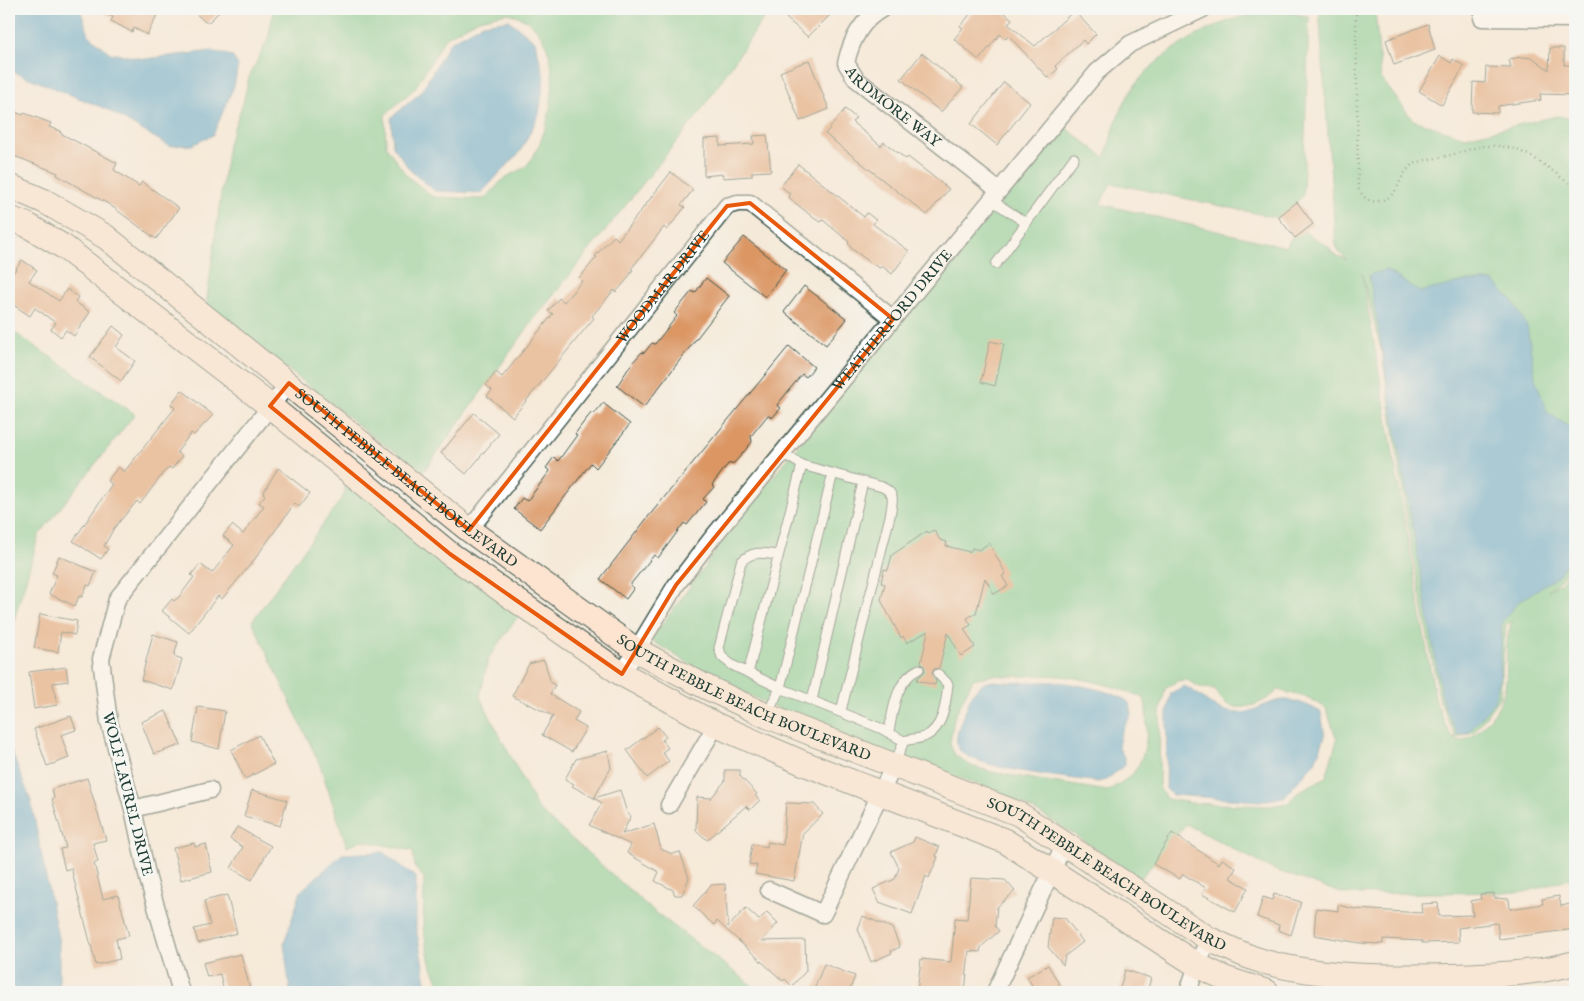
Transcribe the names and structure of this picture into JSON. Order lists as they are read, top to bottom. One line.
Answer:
{"streets":{"street":["ARDMORE WAY","WOODMAR DRIVE","WEATHERFORD DRIVE","SOUTH PEBBLE BEACH BOULEVARD","WOLF LAUREL DRIVE"]},"crossings":[["ARDMORE WAY","WEATHERFORD DRIVE"],["WOODMAR DRIVE","WEATHERFORD DRIVE"],["WOODMAR DRIVE","SOUTH PEBBLE BEACH BOULEVARD"],["WEATHERFORD DRIVE","SOUTH PEBBLE BEACH BOULEVARD"],["SOUTH PEBBLE BEACH BOULEVARD","WOLF LAUREL DRIVE"]]}
